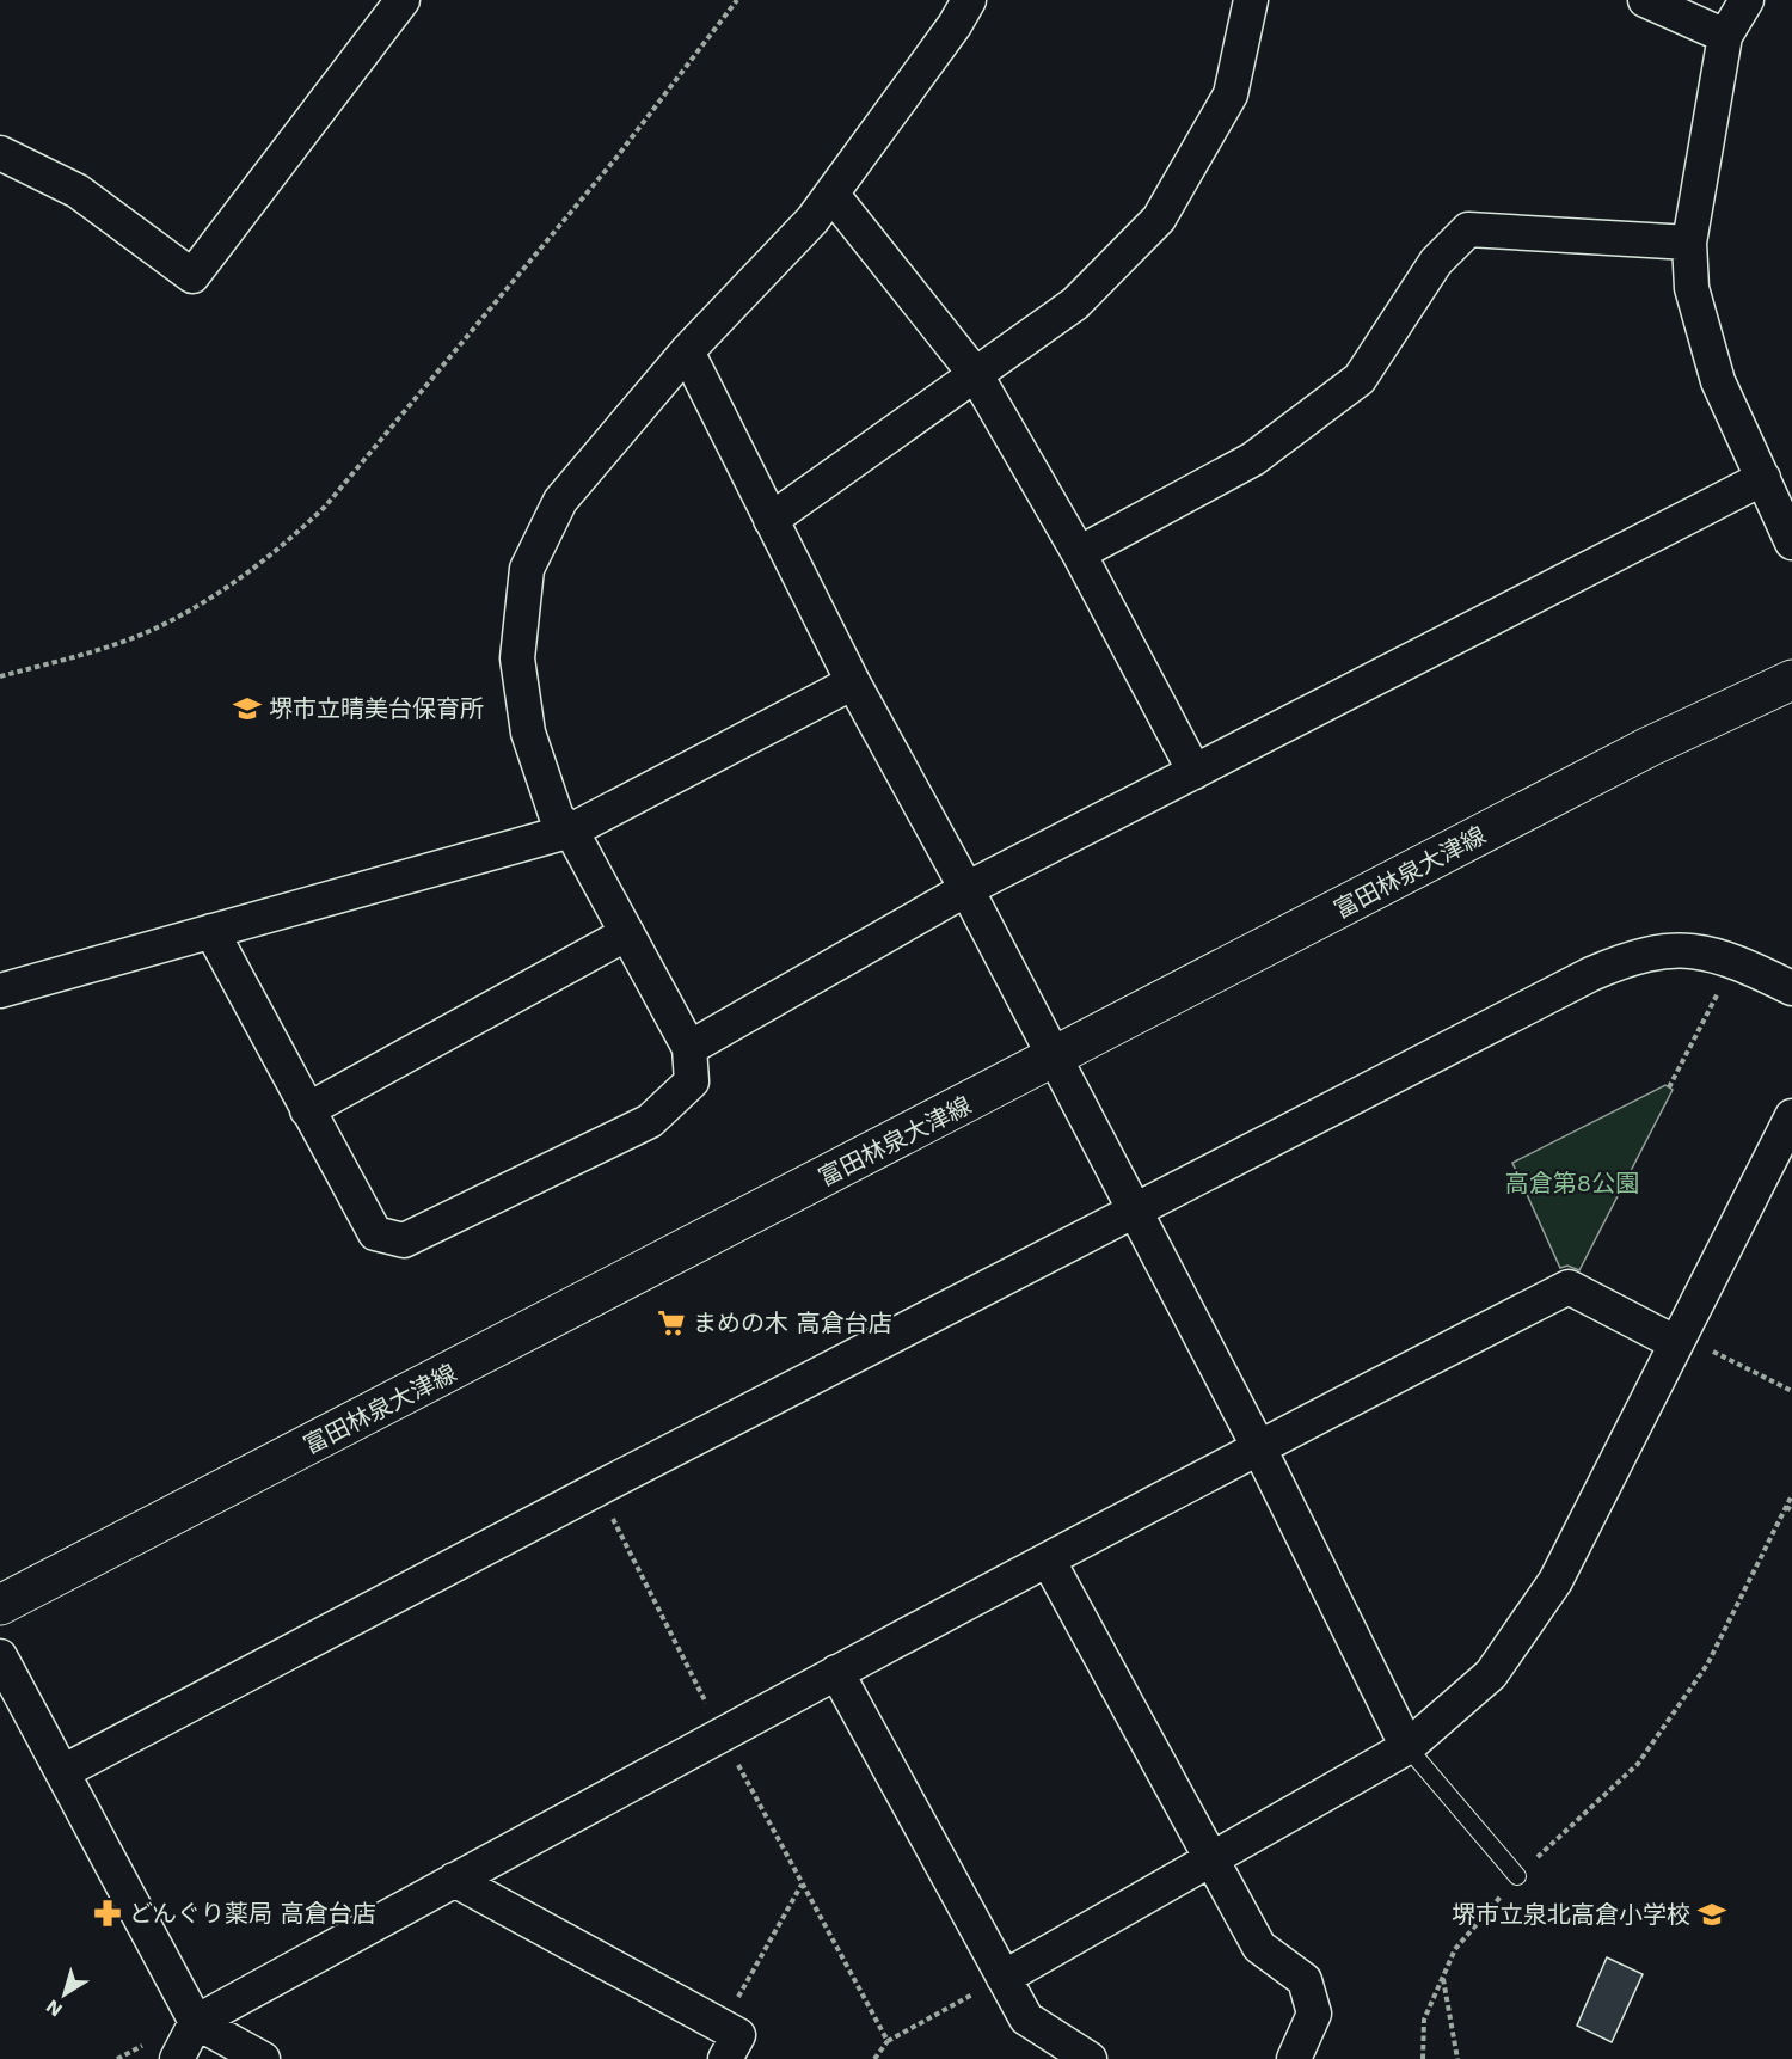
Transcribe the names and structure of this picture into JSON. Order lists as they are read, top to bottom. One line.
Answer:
{"streets":{"main road":["富田林泉大津線"]},"parks":["高倉第8公園"],"places":{"school or university":["堺市立晴美台保育所","堺市立泉北高倉小学校"],"supermarket":["まめの木 高倉台店"],"pharmacy":["どんぐり薬局 高倉台店"]},"north":"bottom left"}
